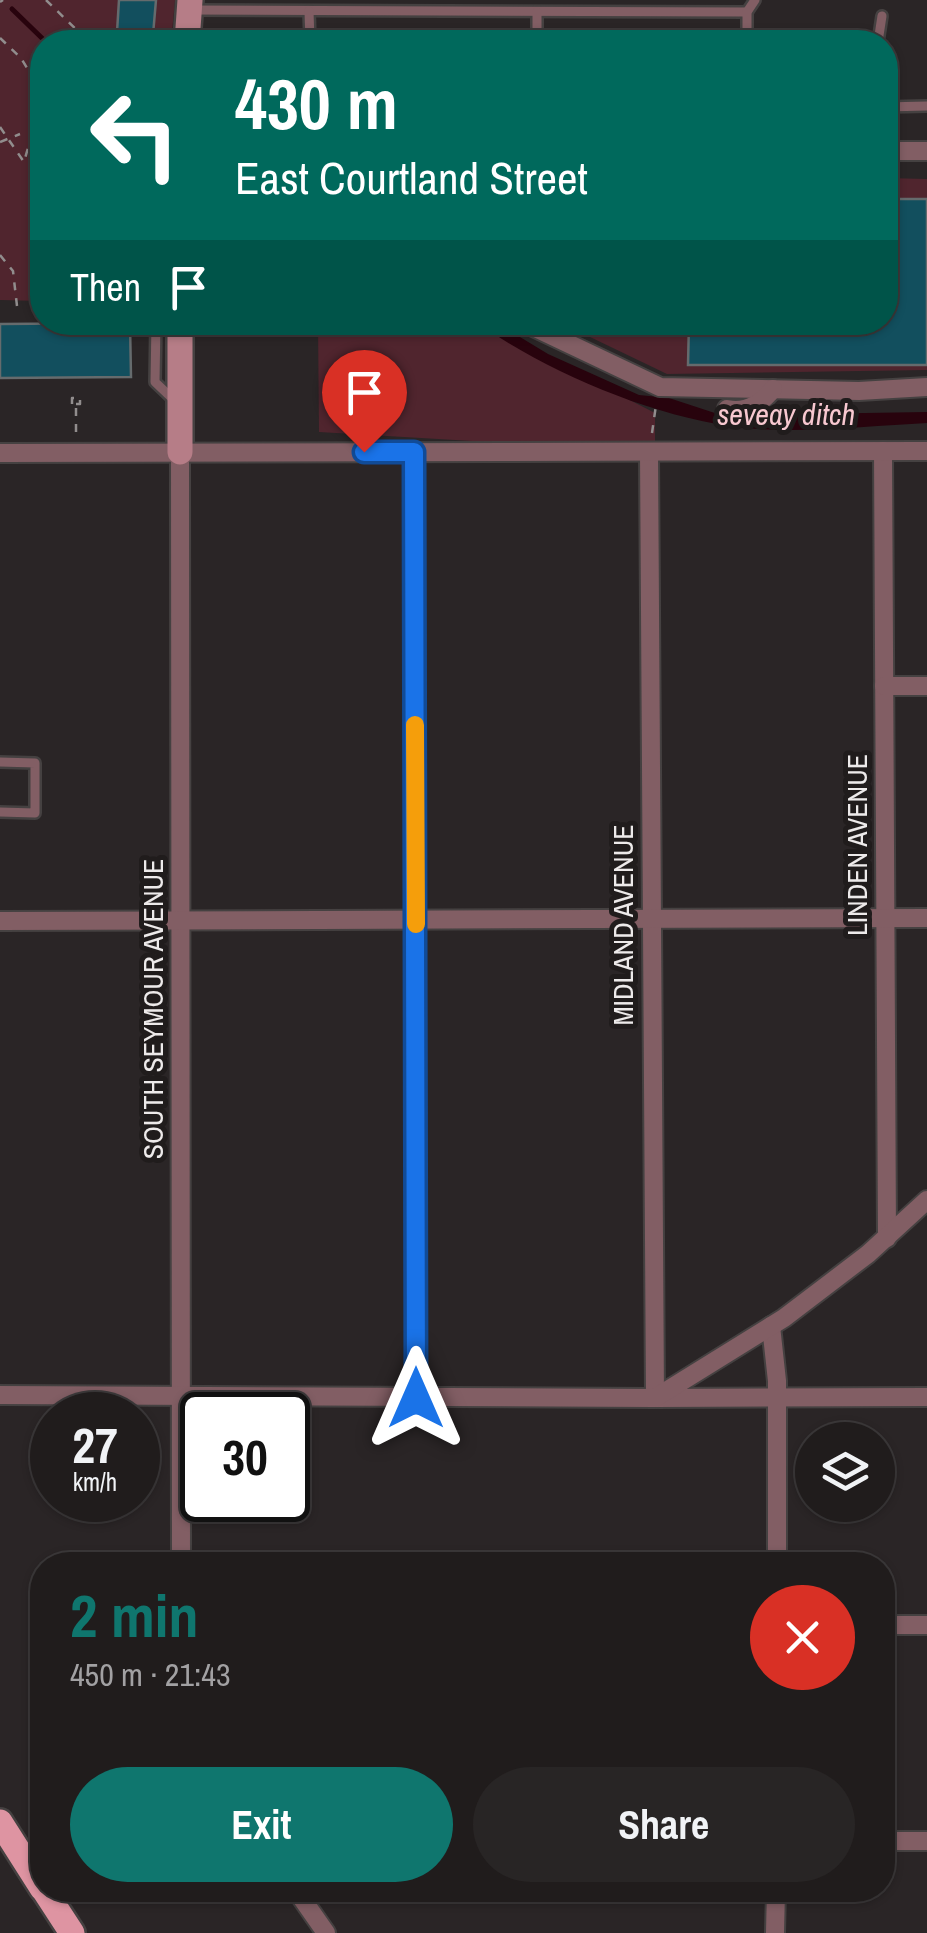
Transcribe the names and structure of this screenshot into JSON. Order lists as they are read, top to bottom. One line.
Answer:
{"streets":{"street":["LINDEN AVENUE","MIDLAND AVENUE","SOUTH SEYMOUR AVENUE"]},"water":["seveay ditch"],"page":{"turn":["430 m","East Courtland Street"],"then":"Then","speed":"27 km/h","limit":"30","heading":["2 min","450 m · 21:43"],"buttons":["Exit","Share"]}}
